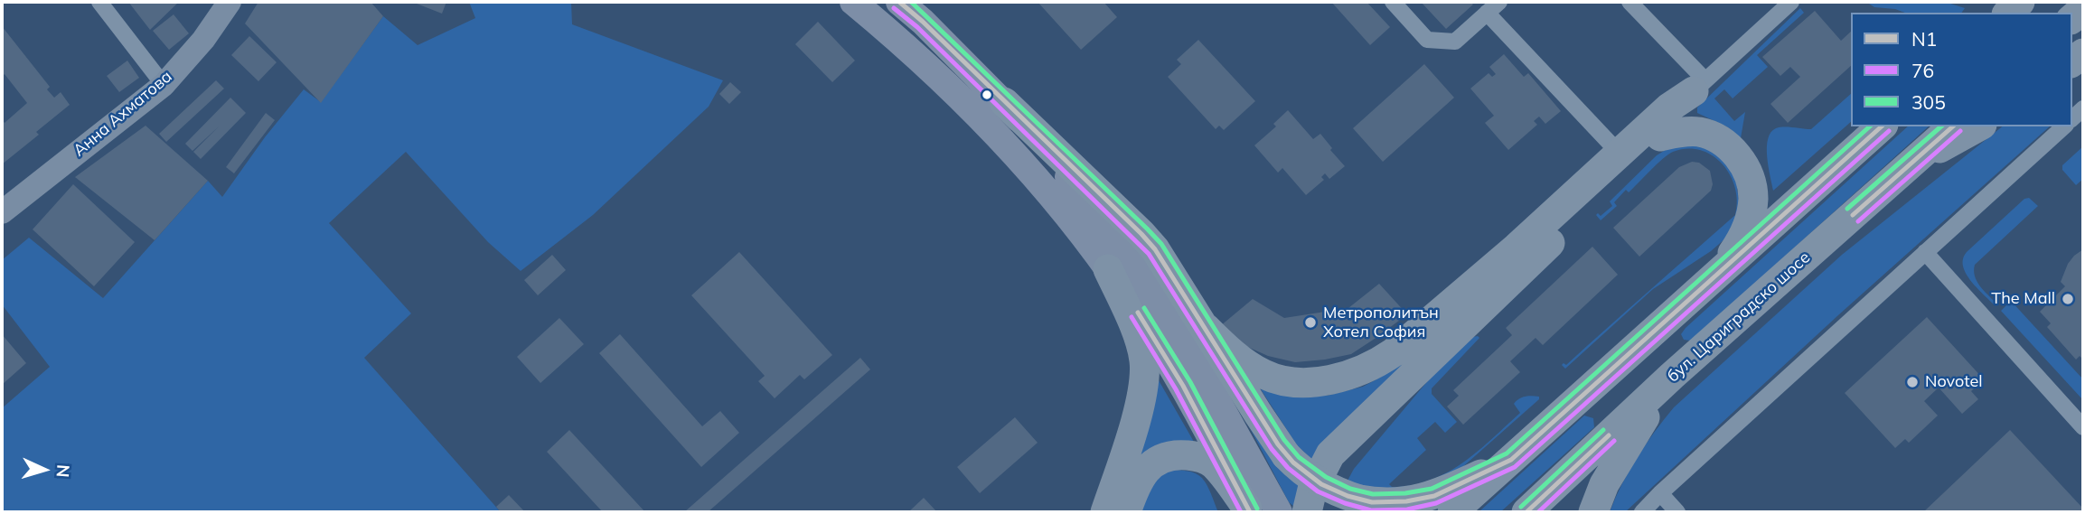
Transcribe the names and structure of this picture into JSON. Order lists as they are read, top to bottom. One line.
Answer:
{"streets":{"highway":["бул. Цариградско шосе"],"street":["Анна Ахматова"]},"places":["The Mall","Метрополитън Хотел София","Novotel"],"lines":["transit line N1","transit line 305","transit line 76"],"legend":["N1","76","305"],"north":"right"}
